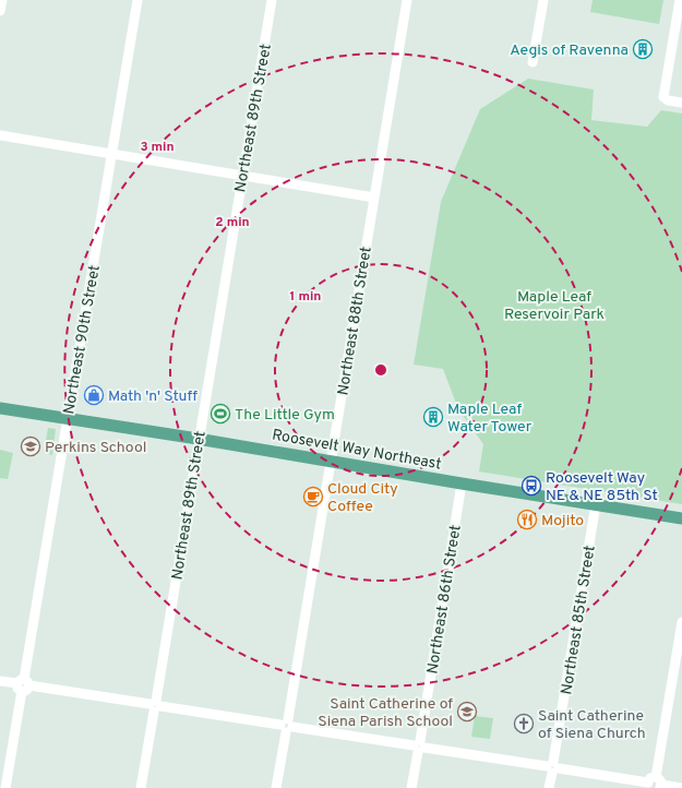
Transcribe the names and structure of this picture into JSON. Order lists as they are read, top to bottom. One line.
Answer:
{"streets":{"main road":["Roosevelt Way Northeast"],"street":["Northeast 89th Street","Northeast 88th Street","Northeast 90th Street","Northeast 86th Street","Northeast 85th Street"]},"crossings":[["Northeast 89th Street","Roosevelt Way Northeast"],["Northeast 88th Street","Roosevelt Way Northeast"],["Northeast 90th Street","Roosevelt Way Northeast"],["Roosevelt Way Northeast","Northeast 86th Street"],["Roosevelt Way Northeast","Northeast 85th Street"]],"parks":["Maple Leaf Reservoir Park"],"places":{"building":["Aegis of Ravenna","Maple Leaf Water Tower"],"shop":["Math 'n' Stuff"],"sports":["The Little Gym"],"school or university":["Perkins School","Saint Catherine of Siena Parish School"],"bus stop":["Roosevelt Way NE & NE 85th St"],"cafe":["Cloud City Coffee"],"restaurant":["Mojito"],"church":["Saint Catherine of Siena Church"]},"rings":["3 min","2 min","1 min"]}
